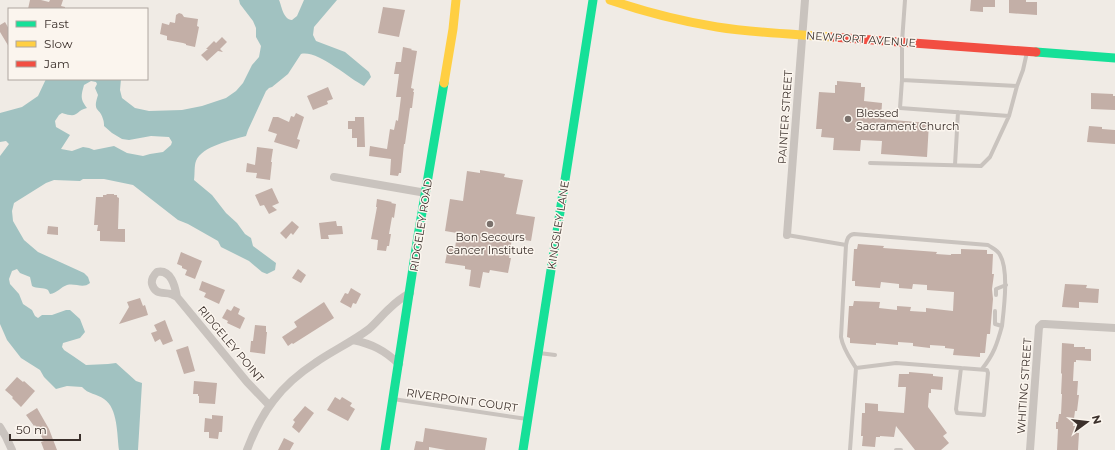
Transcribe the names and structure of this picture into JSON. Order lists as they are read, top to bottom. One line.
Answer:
{"streets":{"street":["NEWPORT AVENUE","PAINTER STREET","RIDGELEY ROAD","KINGSLEY LANE","RIDGELEY POINT","WHITING STREET"],"lane":["RIVERPOINT COURT"]},"crossings":[["NEWPORT AVENUE","PAINTER STREET"],["RIDGELEY ROAD","RIVERPOINT COURT"],["KINGSLEY LANE","RIVERPOINT COURT"]],"places":["Blessed Sacrament Church","Bon Secours Cancer Institute"],"legend":["Fast","Slow","Jam"],"scale_bar":"50 m","north":"right"}
